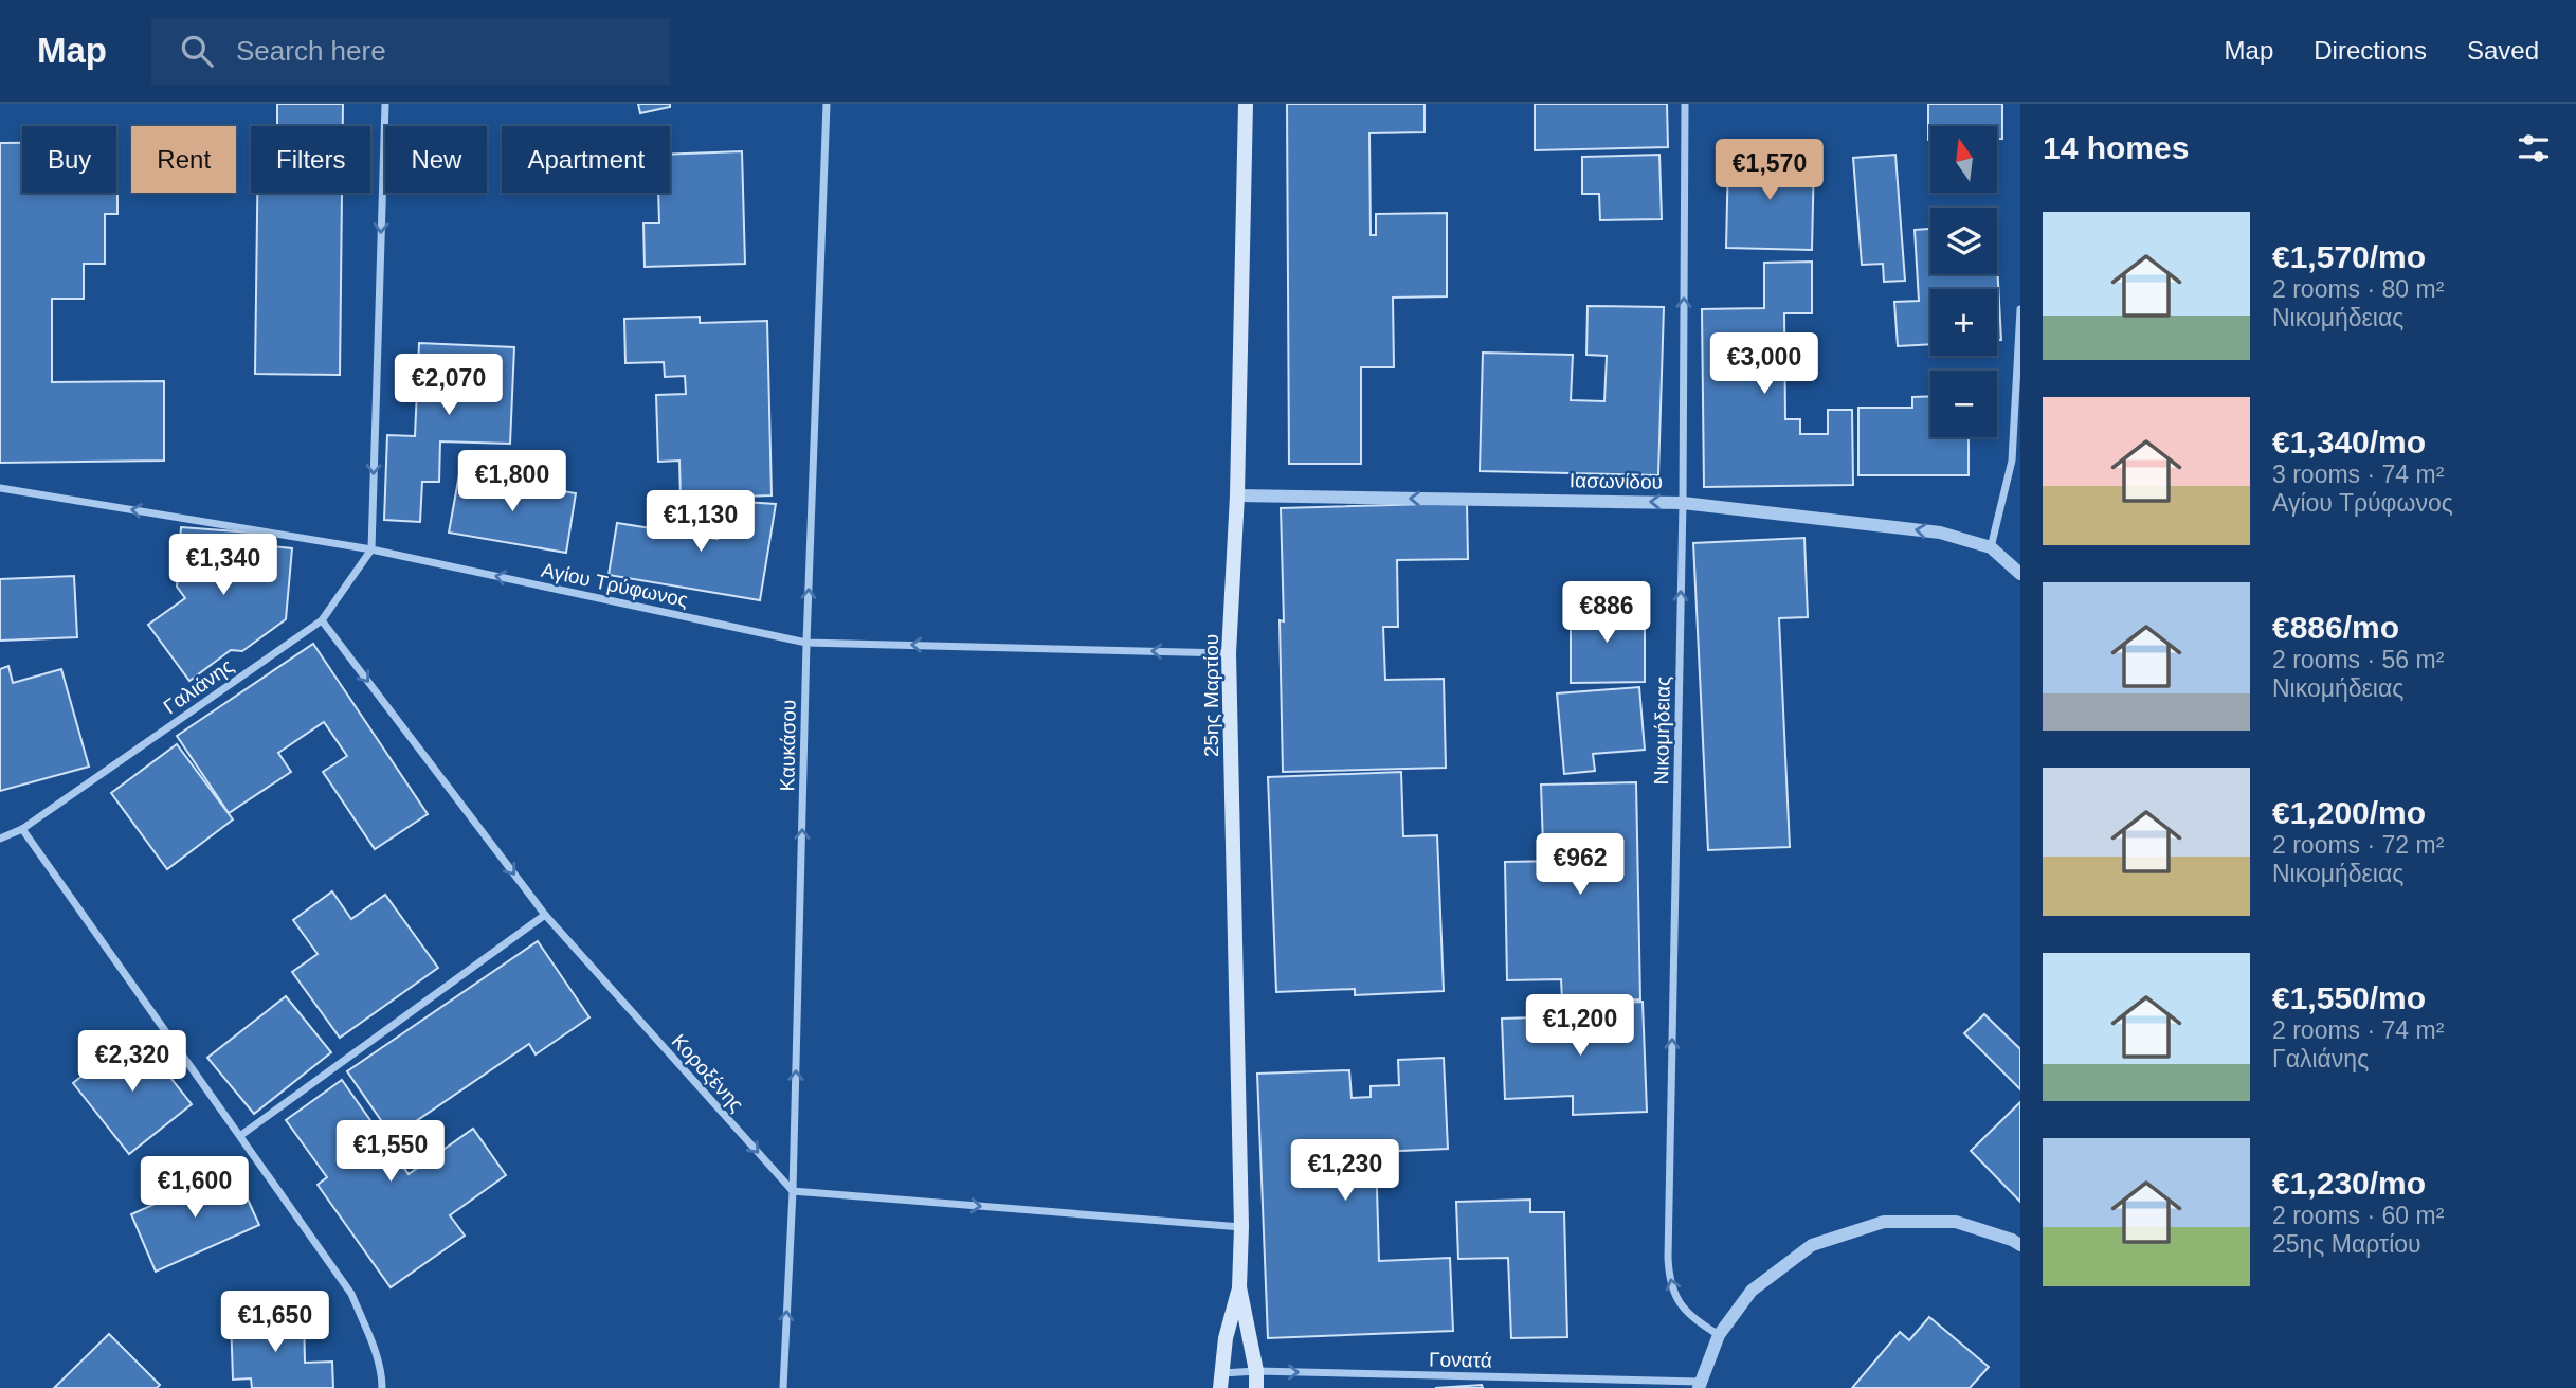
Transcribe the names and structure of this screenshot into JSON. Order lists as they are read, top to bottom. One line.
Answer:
{"streets":{"main road":["25ης Μαρτίου"],"street":["Ιασωνίδου","Αγίου Τρύφωνος","Γαλιάνης","Νικομήδειας","Καυκάσου","Κοροξένης","Γονατά"]},"crossings":[["Ιασωνίδου","25ης Μαρτίου"],["Ιασωνίδου","Νικομήδειας"],["Αγίου Τρύφωνος","Γαλιάνης"],["Αγίου Τρύφωνος","25ης Μαρτίου"],["Αγίου Τρύφωνος","Καυκάσου"],["Γαλιάνης","Κοροξένης"],["25ης Μαρτίου","Γονατά"],["Καυκάσου","Κοροξένης"]],"one_way":["Ιασωνίδου","Αγίου Τρύφωνος","Νικομήδειας","Καυκάσου","Κοροξένης","Γονατά"],"north":"top","page":{"header":"Map","search":"Search here","nav":["Map","Directions","Saved"],"heading":"14 homes","map_buttons":["+","−"],"chip":["Buy","Rent","Filters","New","Apartment"],"price":["€1,570","€3,000","€2,070","€1,800","€1,130","€1,340","€886","€962","€1,200","€2,320","€1,550","€1,230","€1,600","€1,650"],"list":[{"name":"€1,570/mo","note":"2 rooms · 80 m² · Νικομήδειας"},{"name":"€1,340/mo","note":"3 rooms · 74 m² · Αγίου Τρύφωνος"},{"name":"€886/mo","note":"2 rooms · 56 m² · Νικομήδειας"},{"name":"€1,200/mo","note":"2 rooms · 72 m² · Νικομήδειας"},{"name":"€1,550/mo","note":"2 rooms · 74 m² · Γαλιάνης"},{"name":"€1,230/mo","note":"2 rooms · 60 m² · 25ης Μαρτίου"}]}}
